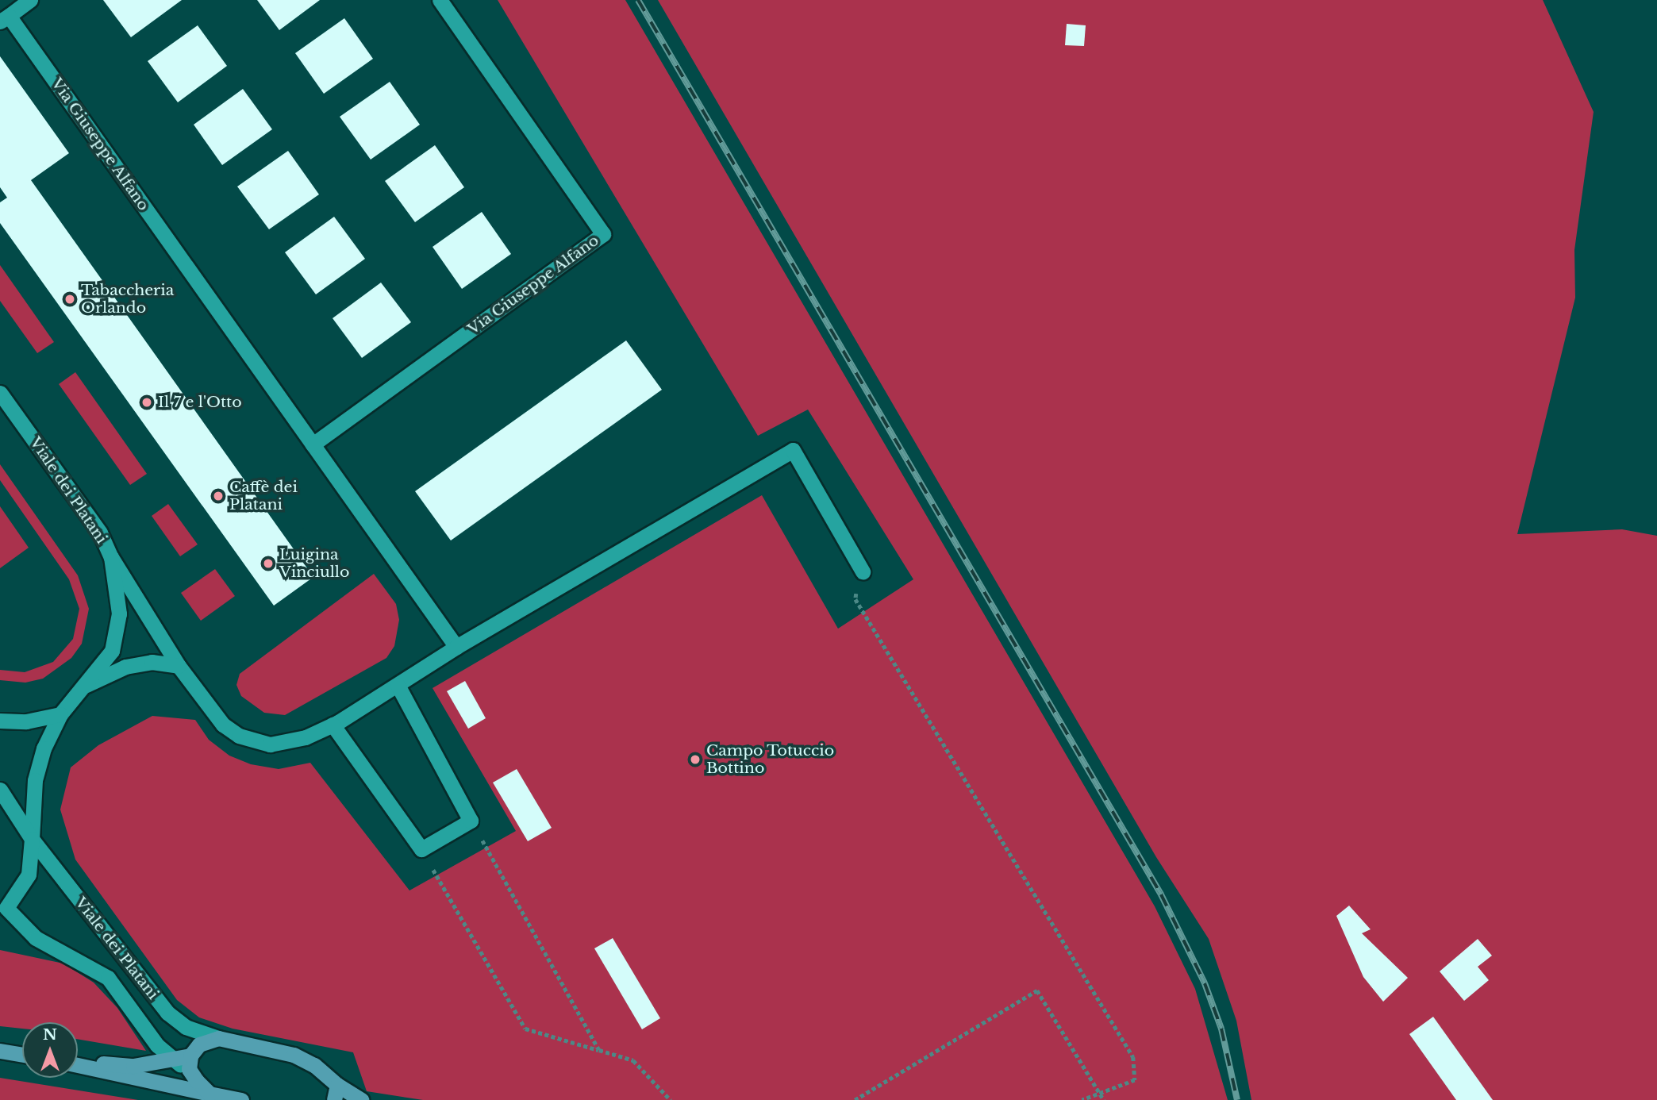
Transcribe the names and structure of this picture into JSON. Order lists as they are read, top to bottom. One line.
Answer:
{"streets":{"street":["Via Giuseppe Alfano","Viale dei Platani"]},"places":["Tabaccheria Orlando","Il 7 e l'Otto","Caffè dei Platani","Luigina Vinciullo","Campo Totuccio Bottino"],"north":"top"}
